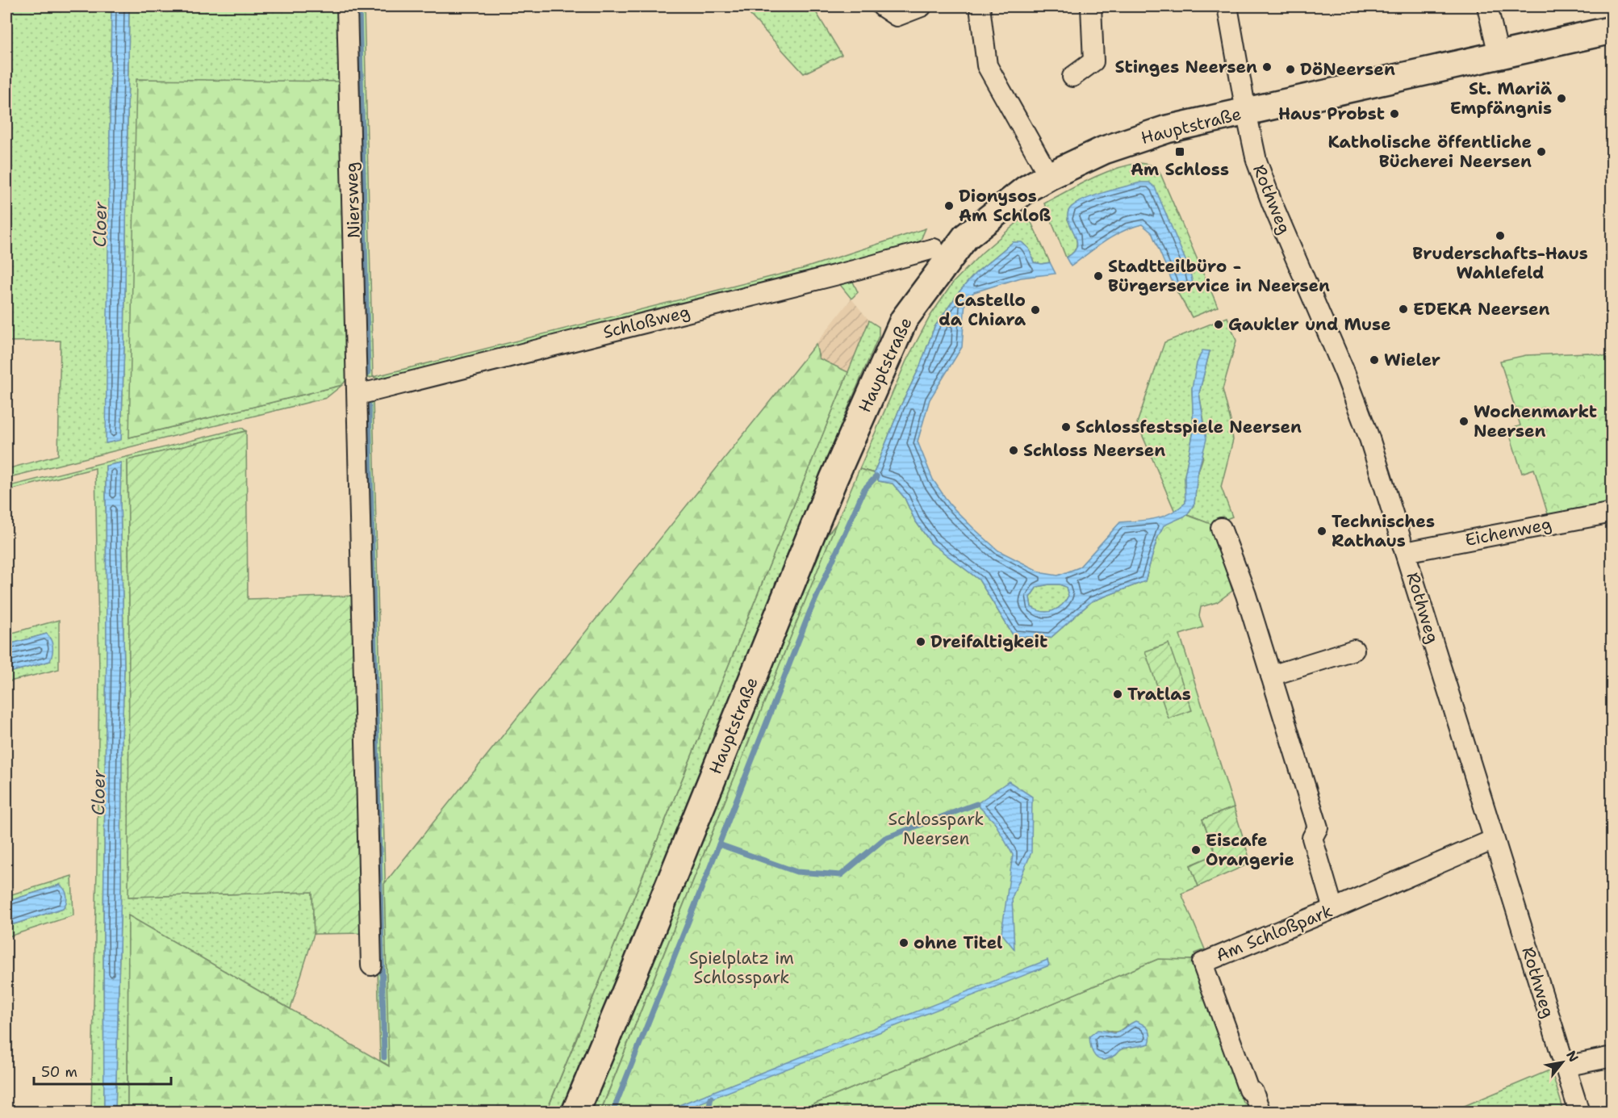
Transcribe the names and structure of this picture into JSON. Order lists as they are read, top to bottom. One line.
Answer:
{"streets":{"street":["Hauptstraße","Rothweg","Niersweg","Schloßweg","Eichenweg","Am Schloßpark"]},"crossings":[["Hauptstraße","Rothweg"],["Rothweg","Eichenweg"],["Rothweg","Am Schloßpark"],["Niersweg","Schloßweg"]],"water":["Cloer"],"parks":["Schlosspark Neersen","Spielplatz im Schlosspark"],"places":{"other":["Stinges Neersen","DöNeersen","St. Mariä Empfängnis","Haus Probst","Katholische öffentliche Bücherei Neersen","Dionysos Am Schloß","Bruderschafts-Haus Wahlefeld","Stadtteilbüro - Bürgerservice in Neersen","EDEKA Neersen","Castello da Chiara","Gaukler und Muse","Wieler","Wochenmarkt Neersen","Schlossfestspiele Neersen","Schloss Neersen","Technisches Rathaus","Dreifaltigkeit","Tratlas","Eiscafe Orangerie","ohne Titel"],"transit":["Am Schloss"]},"scale_bar":"50 m","north":"top right"}
